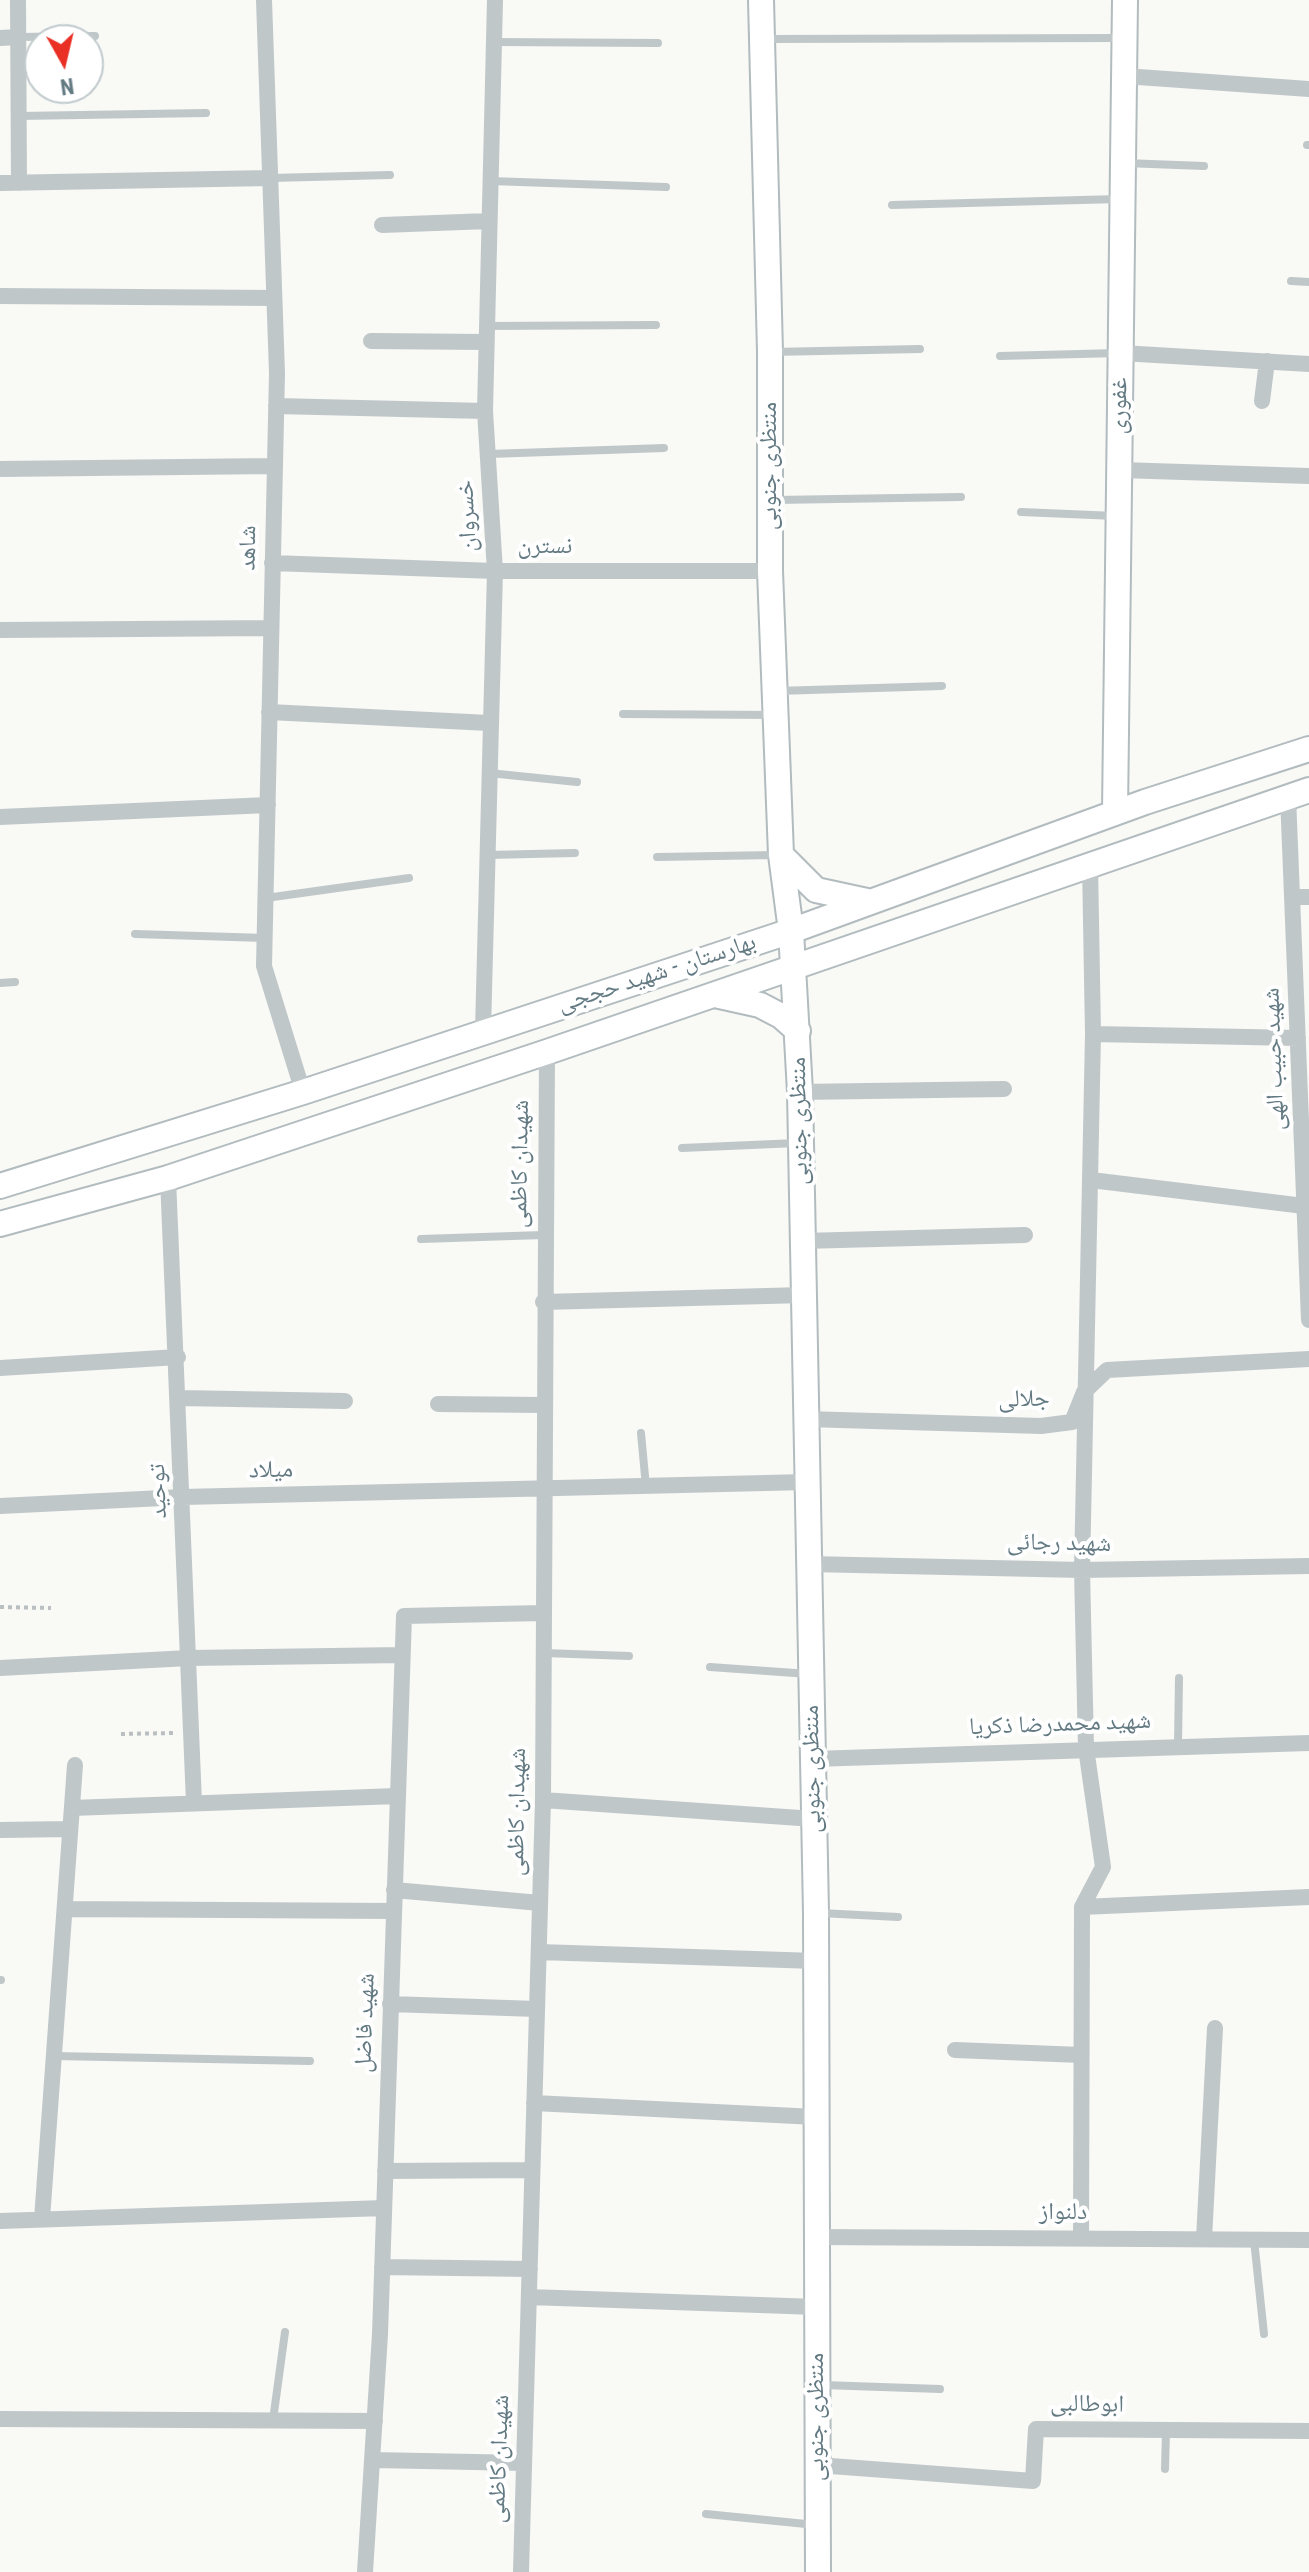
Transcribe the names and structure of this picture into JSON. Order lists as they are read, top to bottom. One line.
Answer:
{"streets":{"main road":["غفوری","منتظری جنوبی","بهارستان - شهید حججی"],"street":["خسروان","نسترن","شاهد","شهید حبیب الهی","شهیدان کاظمی","جلالی","میلاد","توحید","شهید رجائی","شهید محمدرضا ذکریا","شهید فاضل","دلنواز","ابوطالبی"]},"crossings":[["غفوری","بهارستان - شهید حججی"],["منتظری جنوبی","نسترن"],["منتظری جنوبی","بهارستان - شهید حججی"],["منتظری جنوبی","جلالی"],["منتظری جنوبی","میلاد"],["منتظری جنوبی","شهید رجائی"],["منتظری جنوبی","شهید محمدرضا ذکریا"],["منتظری جنوبی","دلنواز"],["منتظری جنوبی","ابوطالبی"],["خسروان","نسترن"],["خسروان","بهارستان - شهید حججی"],["نسترن","شاهد"],["شاهد","بهارستان - شهید حججی"],["بهارستان - شهید حججی","شهید حبیب الهی"],["بهارستان - شهید حججی","شهیدان کاظمی"],["بهارستان - شهید حججی","توحید"],["شهیدان کاظمی","میلاد"],["شهیدان کاظمی","شهید فاضل"],["میلاد","توحید"]],"north":"bottom"}
